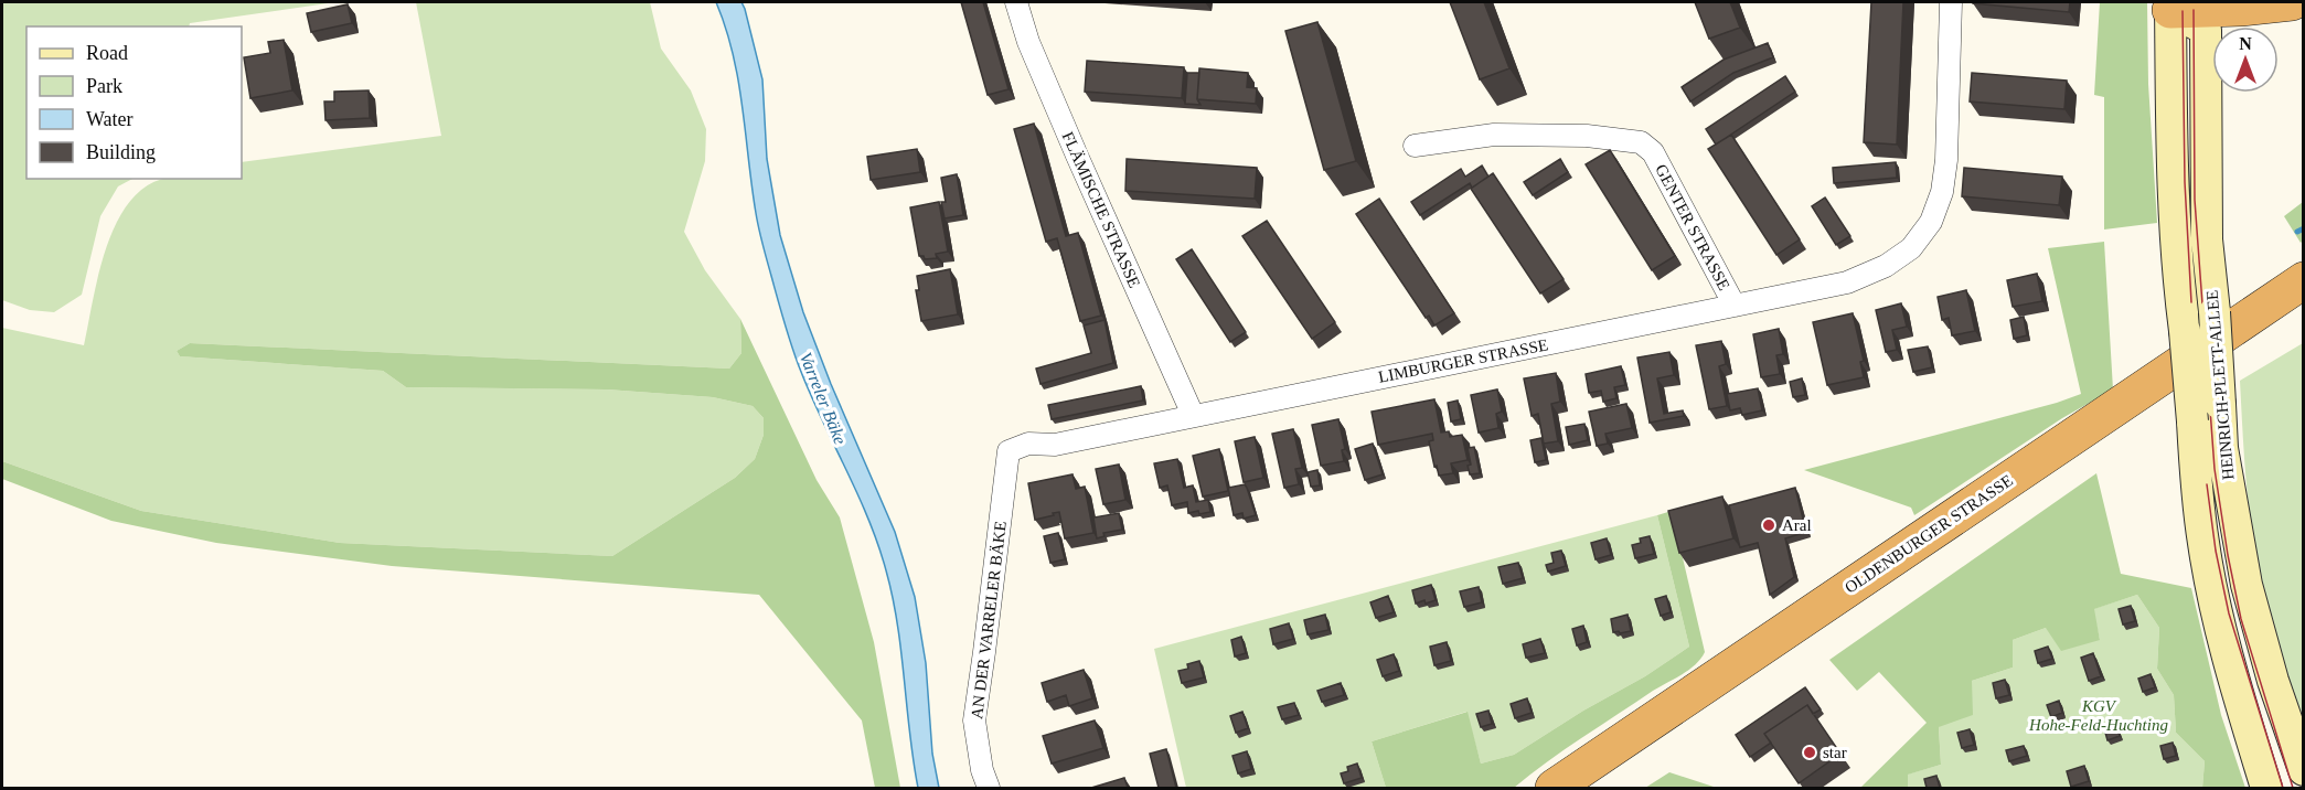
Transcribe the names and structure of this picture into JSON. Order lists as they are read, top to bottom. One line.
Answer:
{"streets":{"highway":["OLDENBURGER STRASSE"],"main road":["HEINRICH-PLETT-ALLEE"],"street":["FLÄMISCHE STRASSE","GENTER STRASSE","LIMBURGER STRASSE","AN DER VARRELER BÄKE"]},"crossings":[["FLÄMISCHE STRASSE","LIMBURGER STRASSE"],["GENTER STRASSE","LIMBURGER STRASSE"],["LIMBURGER STRASSE","AN DER VARRELER BÄKE"]],"water":["Varreler Bäke"],"parks":["KGV Hohe-Feld-Huchting"],"places":["Aral","star"],"legend":["Road","Park","Water","Building"],"north":"top"}
